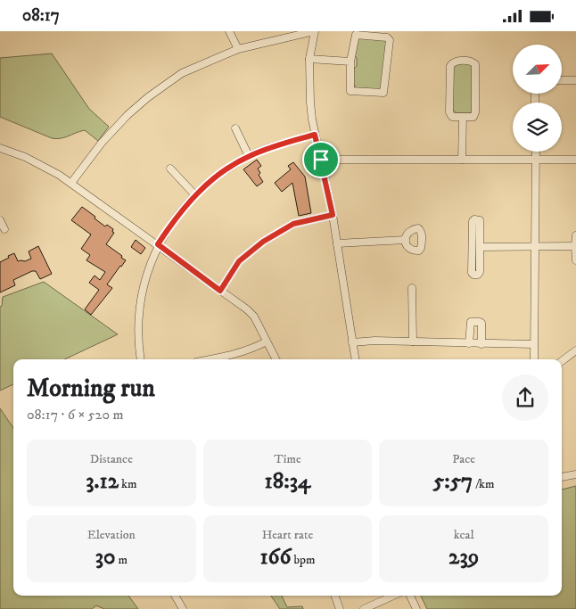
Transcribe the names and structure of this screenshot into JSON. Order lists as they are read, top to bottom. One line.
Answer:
{"north":"top right","page":{"status":"08:17","heading":["Morning run","08:17 · 6 × 520 m"],"stats":[["Distance","3.12 km"],["Time","18:34"],["Pace","5:57 /km"],["Elevation","30 m"],["Heart rate","166 bpm"],["kcal","239"]]}}
